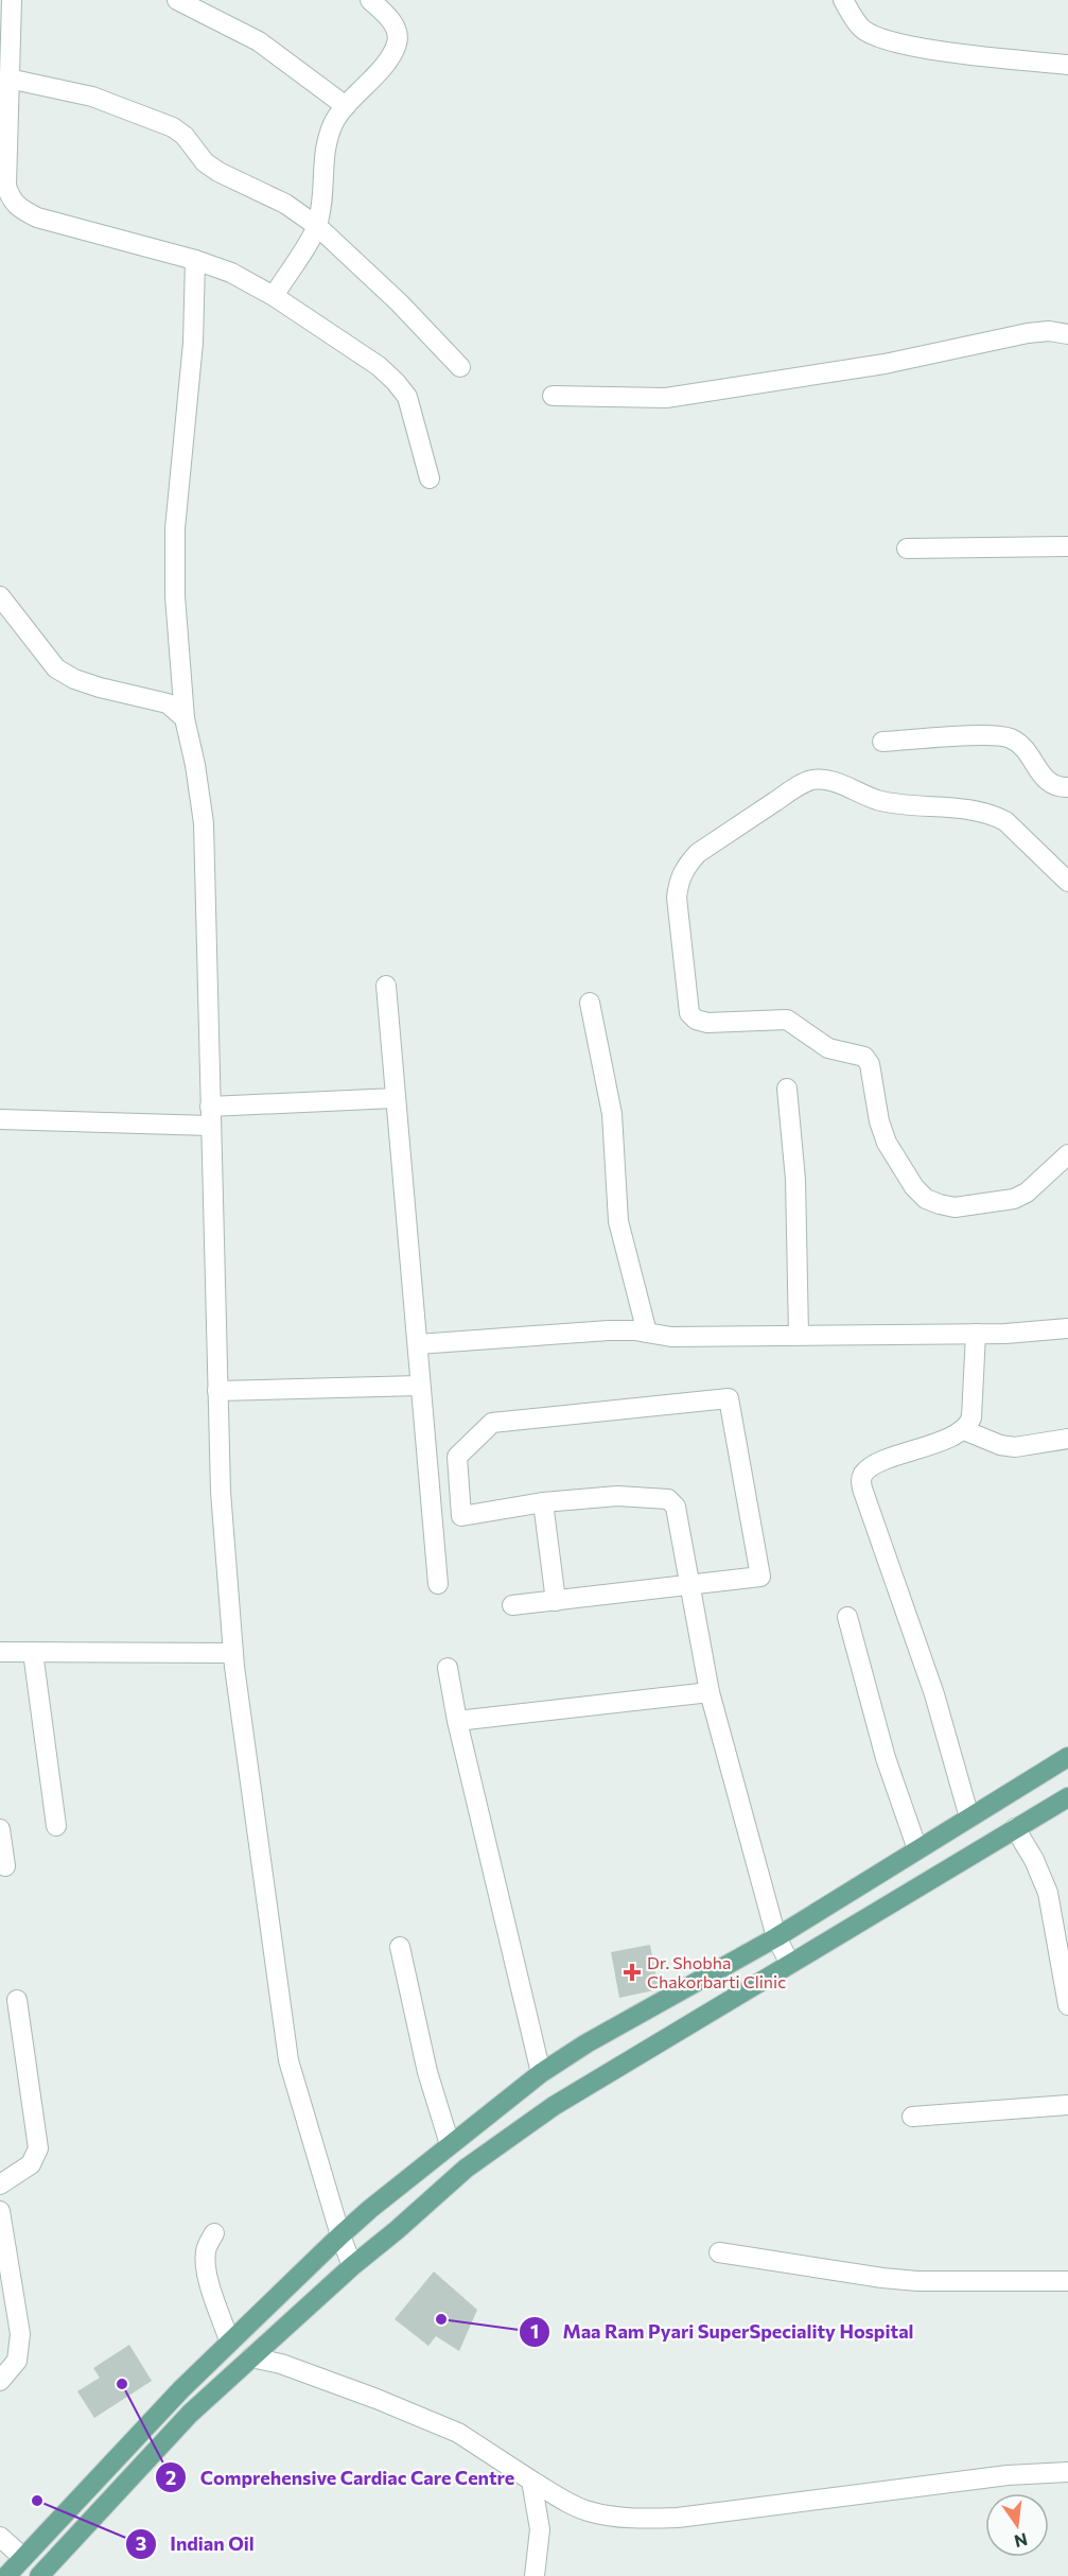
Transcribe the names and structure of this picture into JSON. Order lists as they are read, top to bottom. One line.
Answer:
{"places":{"health":["Dr. Shobha Chakorbarti Clinic"],"other":["Maa Ram Pyari SuperSpeciality Hospital","Comprehensive Cardiac Care Centre","Indian Oil"]},"north":"bottom"}
